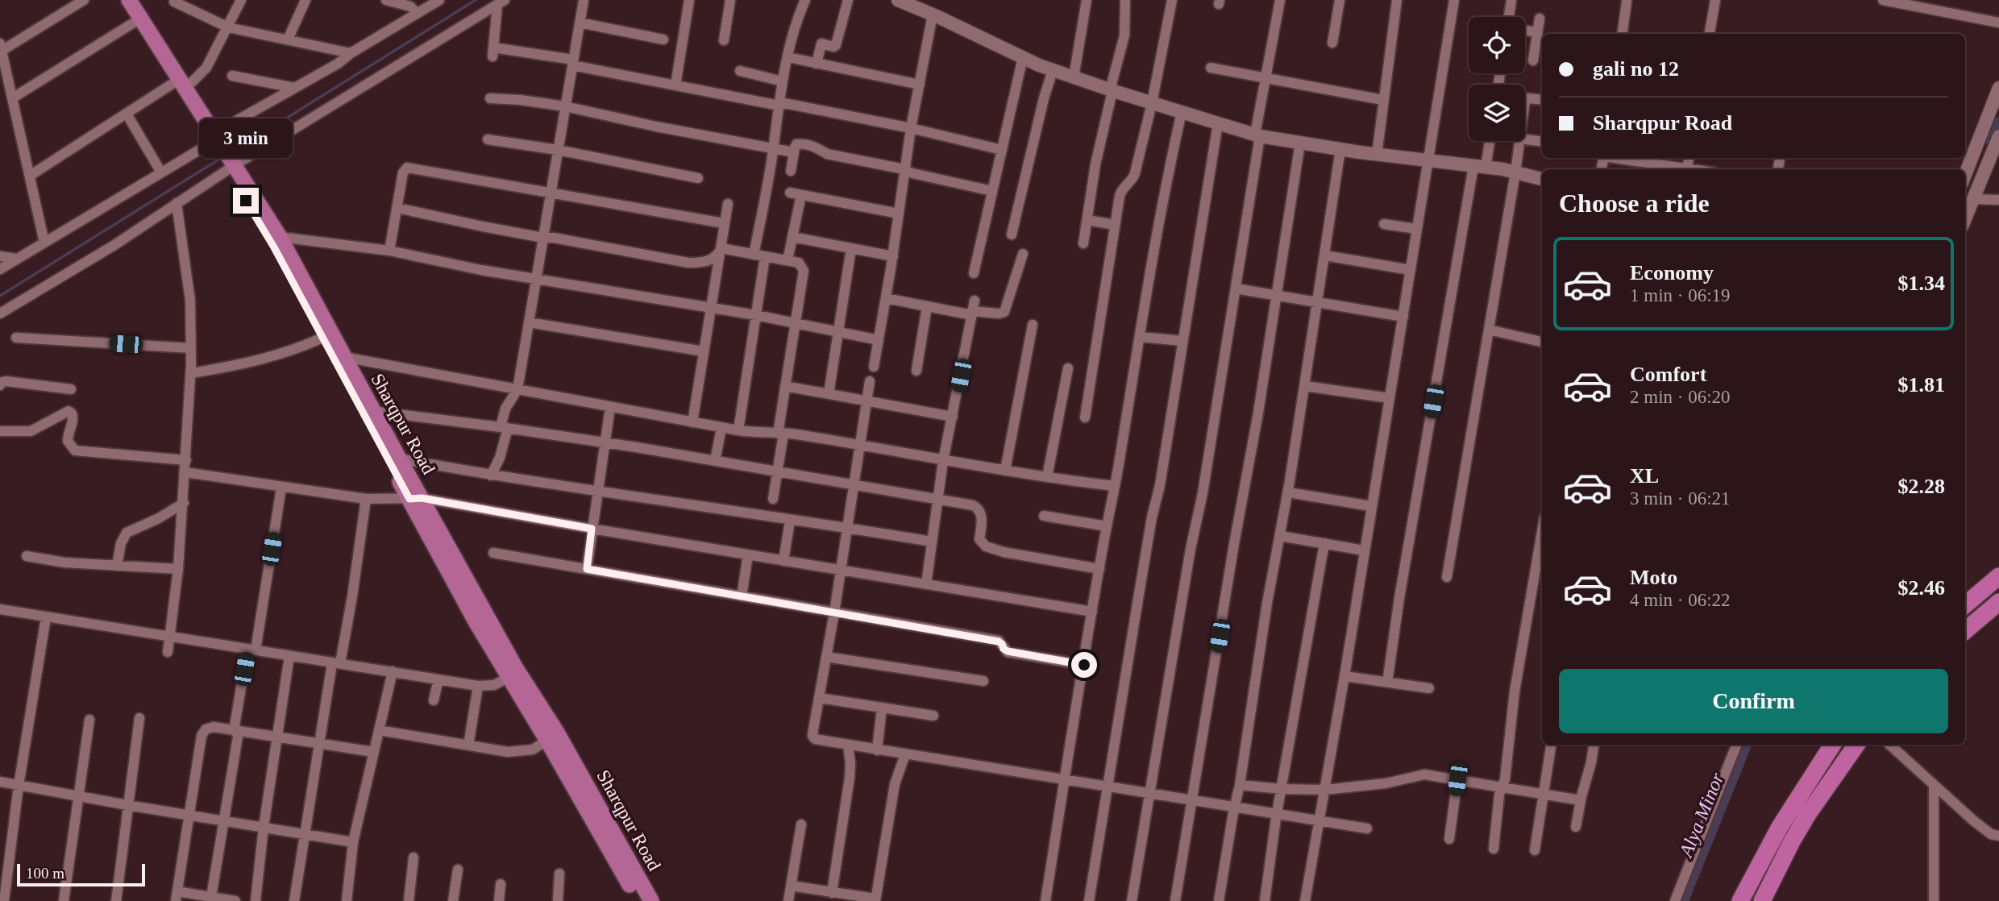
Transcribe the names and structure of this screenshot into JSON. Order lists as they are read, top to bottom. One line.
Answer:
{"streets":{"main road":["Sharqpur Road"]},"water":["Alya Minor"],"scale_bar":"100 m","page":{"banner":["gali no 12","Sharqpur Road"],"bubble":"3 min","heading":"Choose a ride","list":[{"name":"Economy","note":"1 min · 06:19","value":"$1.34"},{"name":"Comfort","note":"2 min · 06:20","value":"$1.81"},{"name":"XL","note":"3 min · 06:21","value":"$2.28"},{"name":"Moto","note":"4 min · 06:22","value":"$2.46"}],"buttons":"Confirm","scale":"100 m"}}
